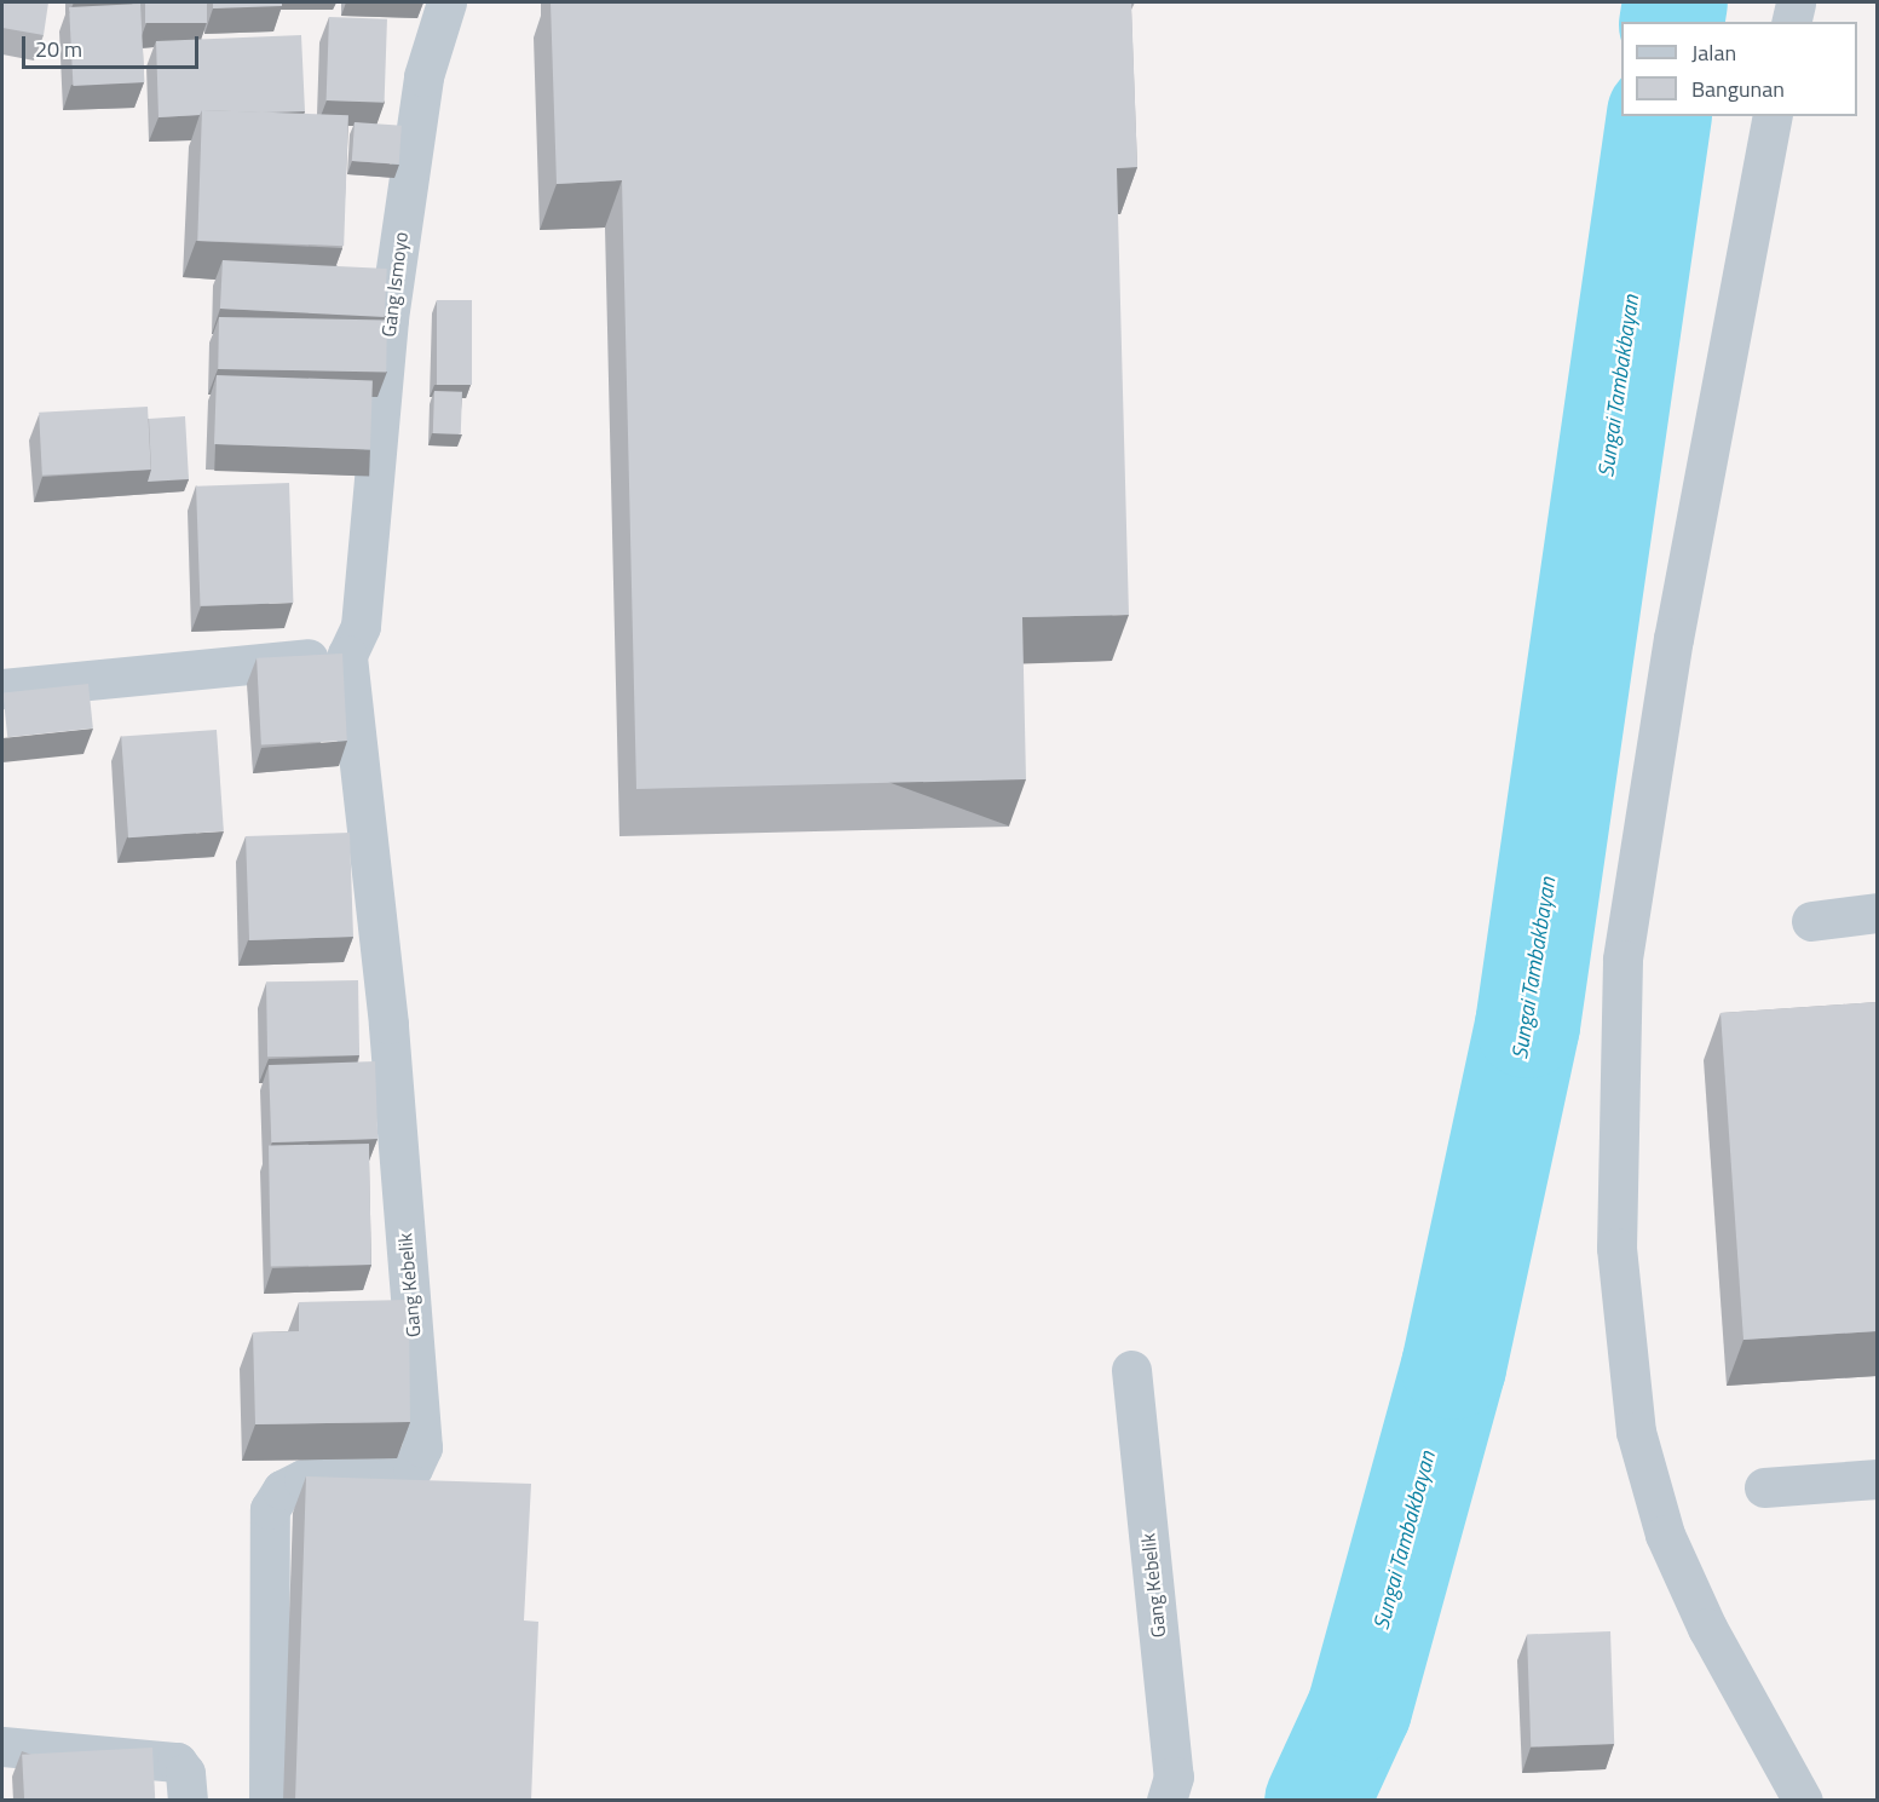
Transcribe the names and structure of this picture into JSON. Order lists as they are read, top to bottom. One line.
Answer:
{"streets":{"street":["Gang Ismoyo","Gang Kebelik"]},"crossings":[["Gang Ismoyo","Gang Kebelik"]],"water":["Sungai Tambakbayan"],"legend":["Jalan","Bangunan"],"scale_bar":"20 m"}
